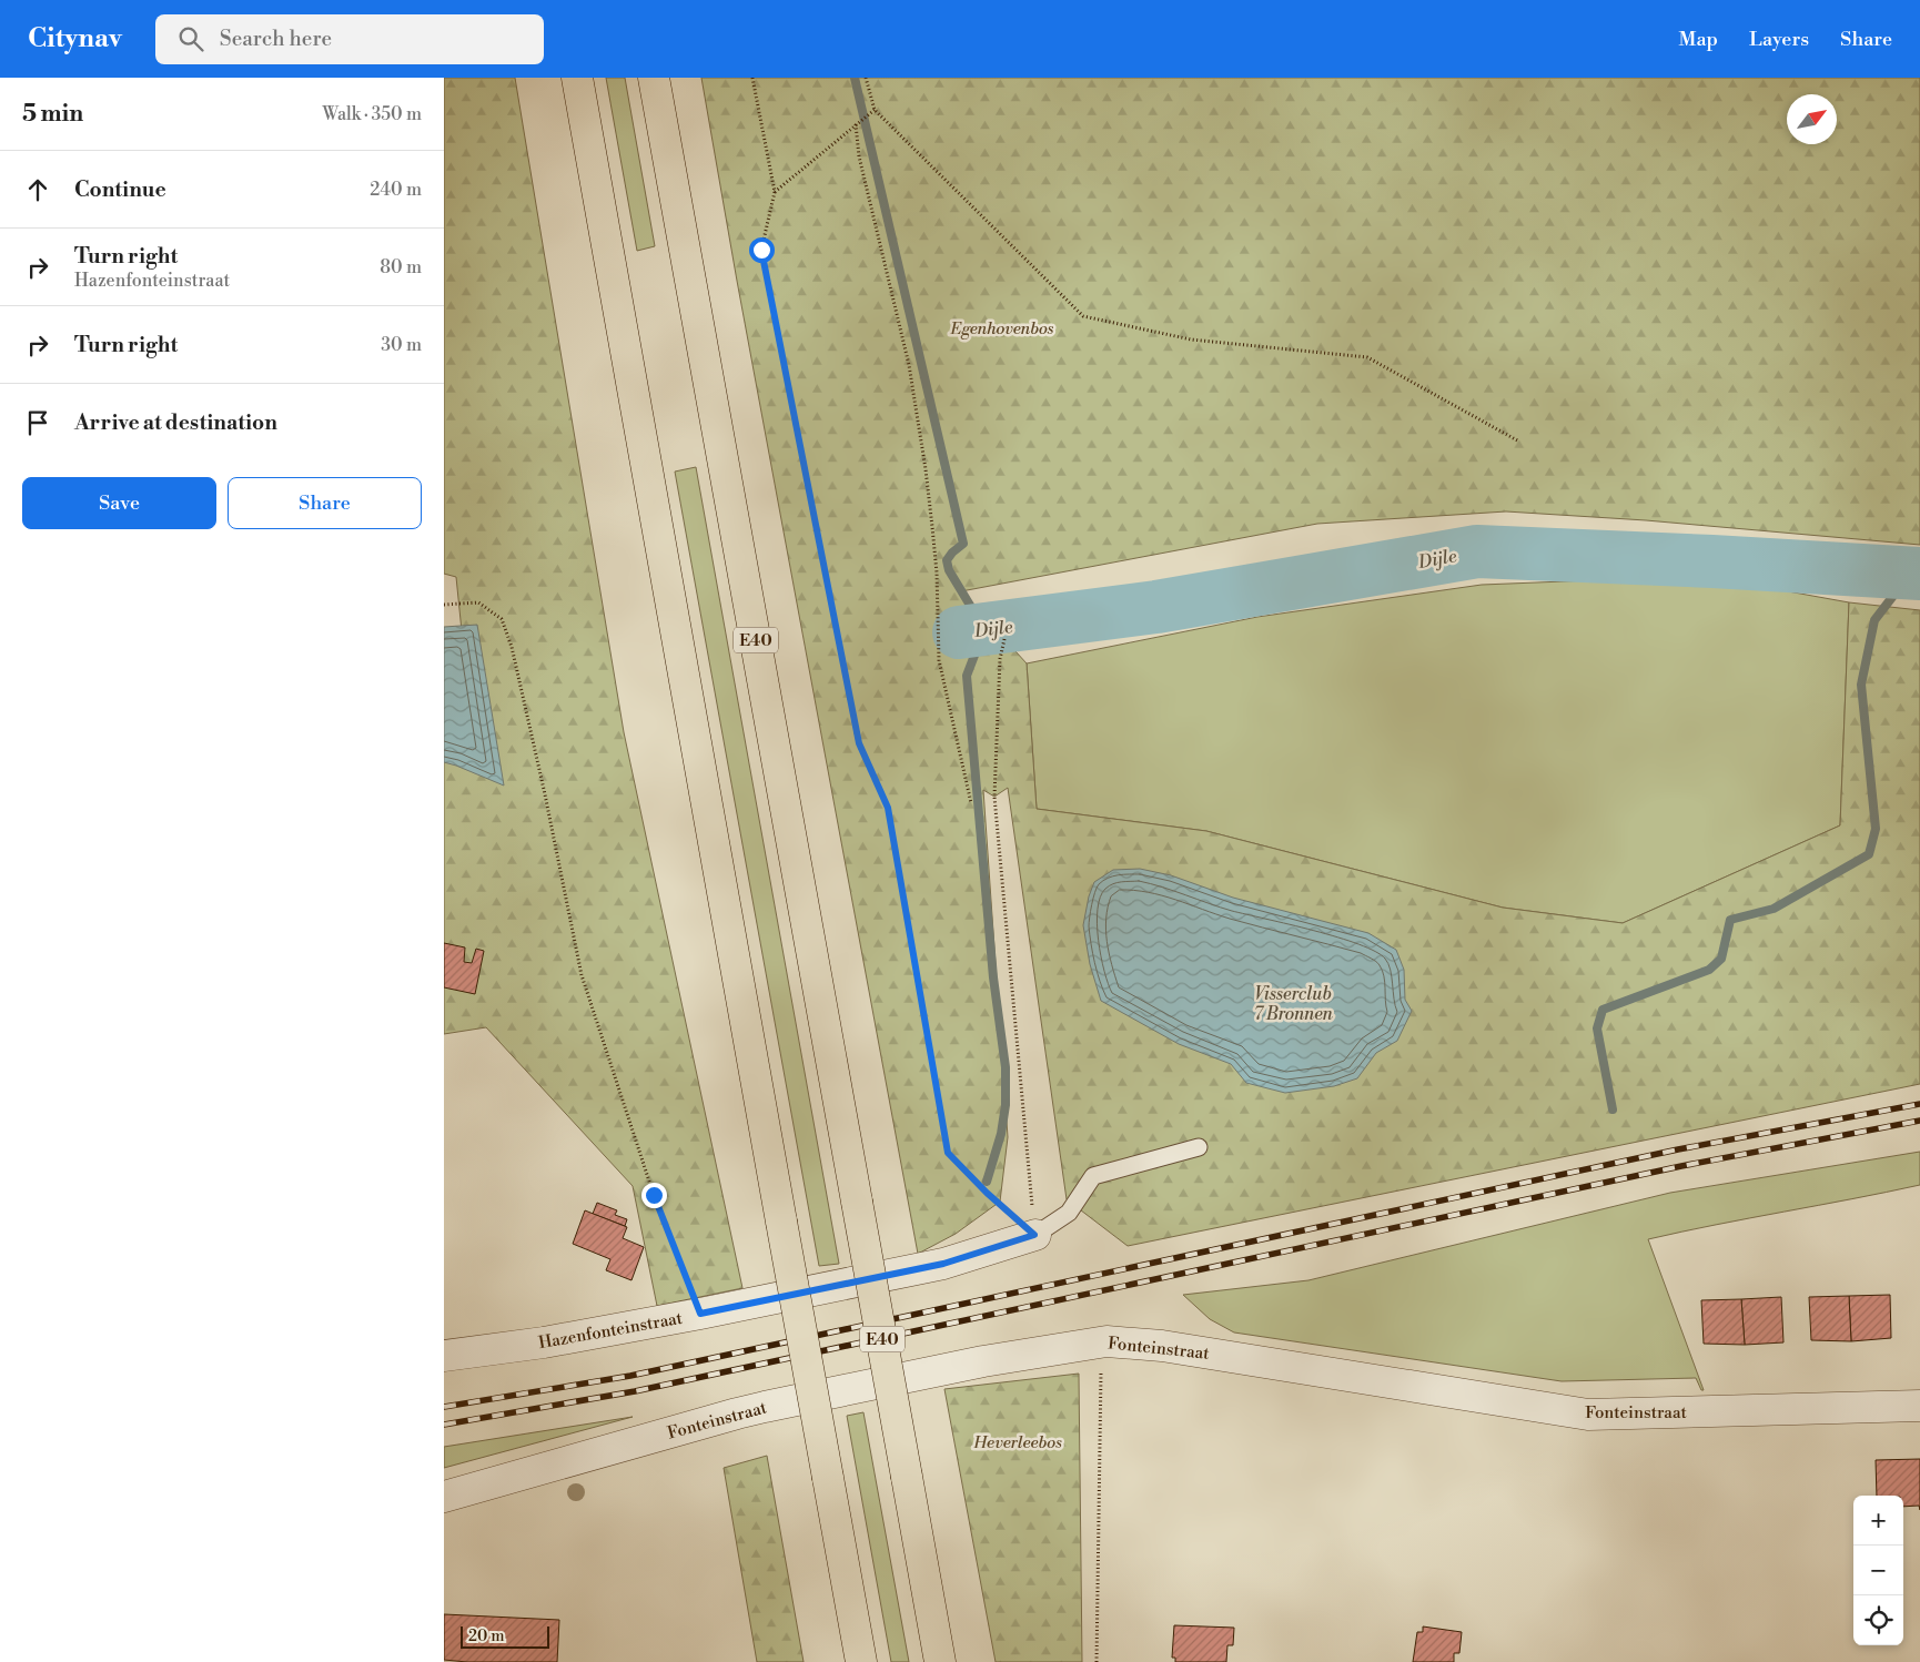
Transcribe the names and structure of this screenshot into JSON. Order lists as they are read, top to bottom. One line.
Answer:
{"streets":{"highway":["E40"],"street":["Hazenfonteinstraat","Fonteinstraat"]},"water":["Dijle","Visserclub 7 Bronnen"],"parks":["Egenhovenbos","Heverleebos"],"scale_bar":"20 m","north":"top right","page":{"header":"Citynav","search":"Search here","nav":["Map","Layers","Share"],"heading":["5 min","Walk · 350 m"],"list":[["Continue","240 m"],["Turn right","Hazenfonteinstraat","80 m"],["Turn right","30 m"],"Arrive at destination"],"buttons":["Save","Share"],"map_buttons":["+","−"],"scale":"20 m"}}
